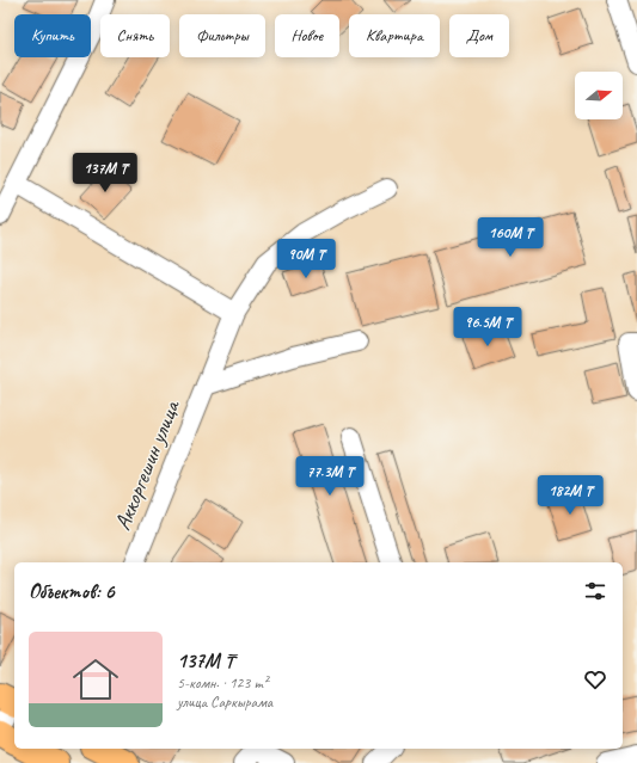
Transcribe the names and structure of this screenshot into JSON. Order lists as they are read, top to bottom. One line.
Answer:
{"streets":{"street":["Аккоргешин улица"]},"north":"right","page":{"chip":["Купить","Снять","Фильтры","Новое","Квартира","Дом"],"price":["137M ₸","160M ₸","90M ₸","96.5M ₸","77.3M ₸","182M ₸"],"heading":"Объектов: 6","list":[{"name":"137M ₸","note":"5-комн. · 123 m² · улица Саркырама"}]}}
